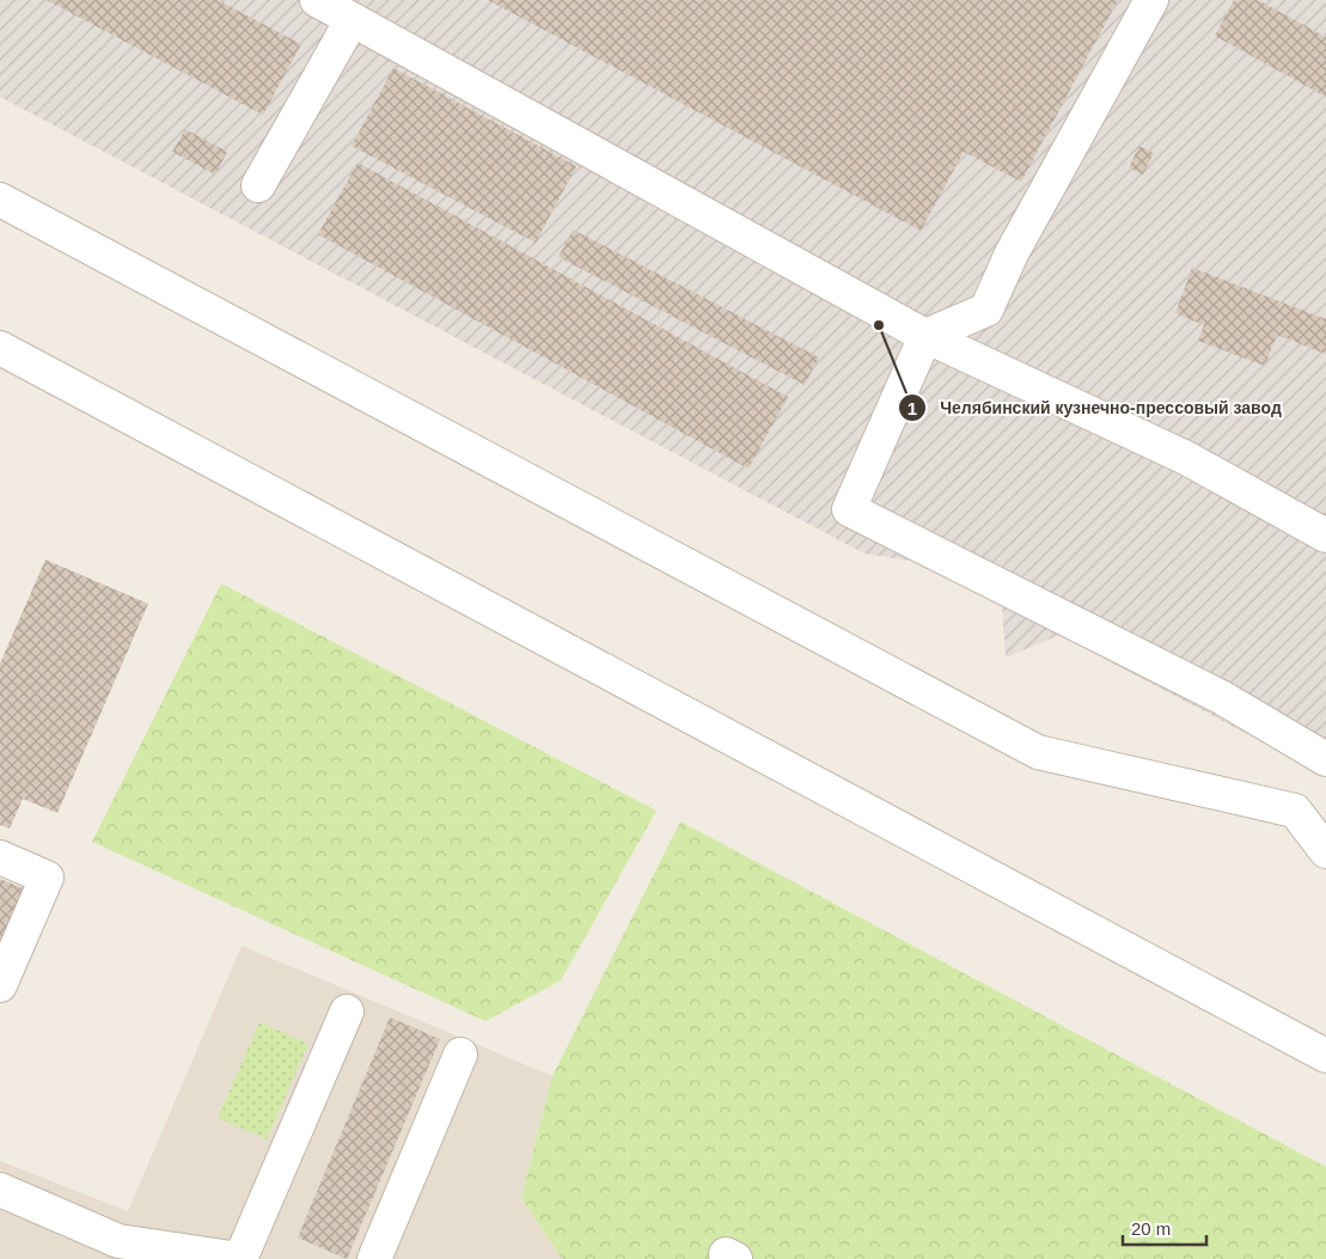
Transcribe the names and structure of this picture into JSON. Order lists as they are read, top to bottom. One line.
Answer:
{"places":["Челябинский кузнечно-прессовый завод"],"scale_bar":"20 m"}
